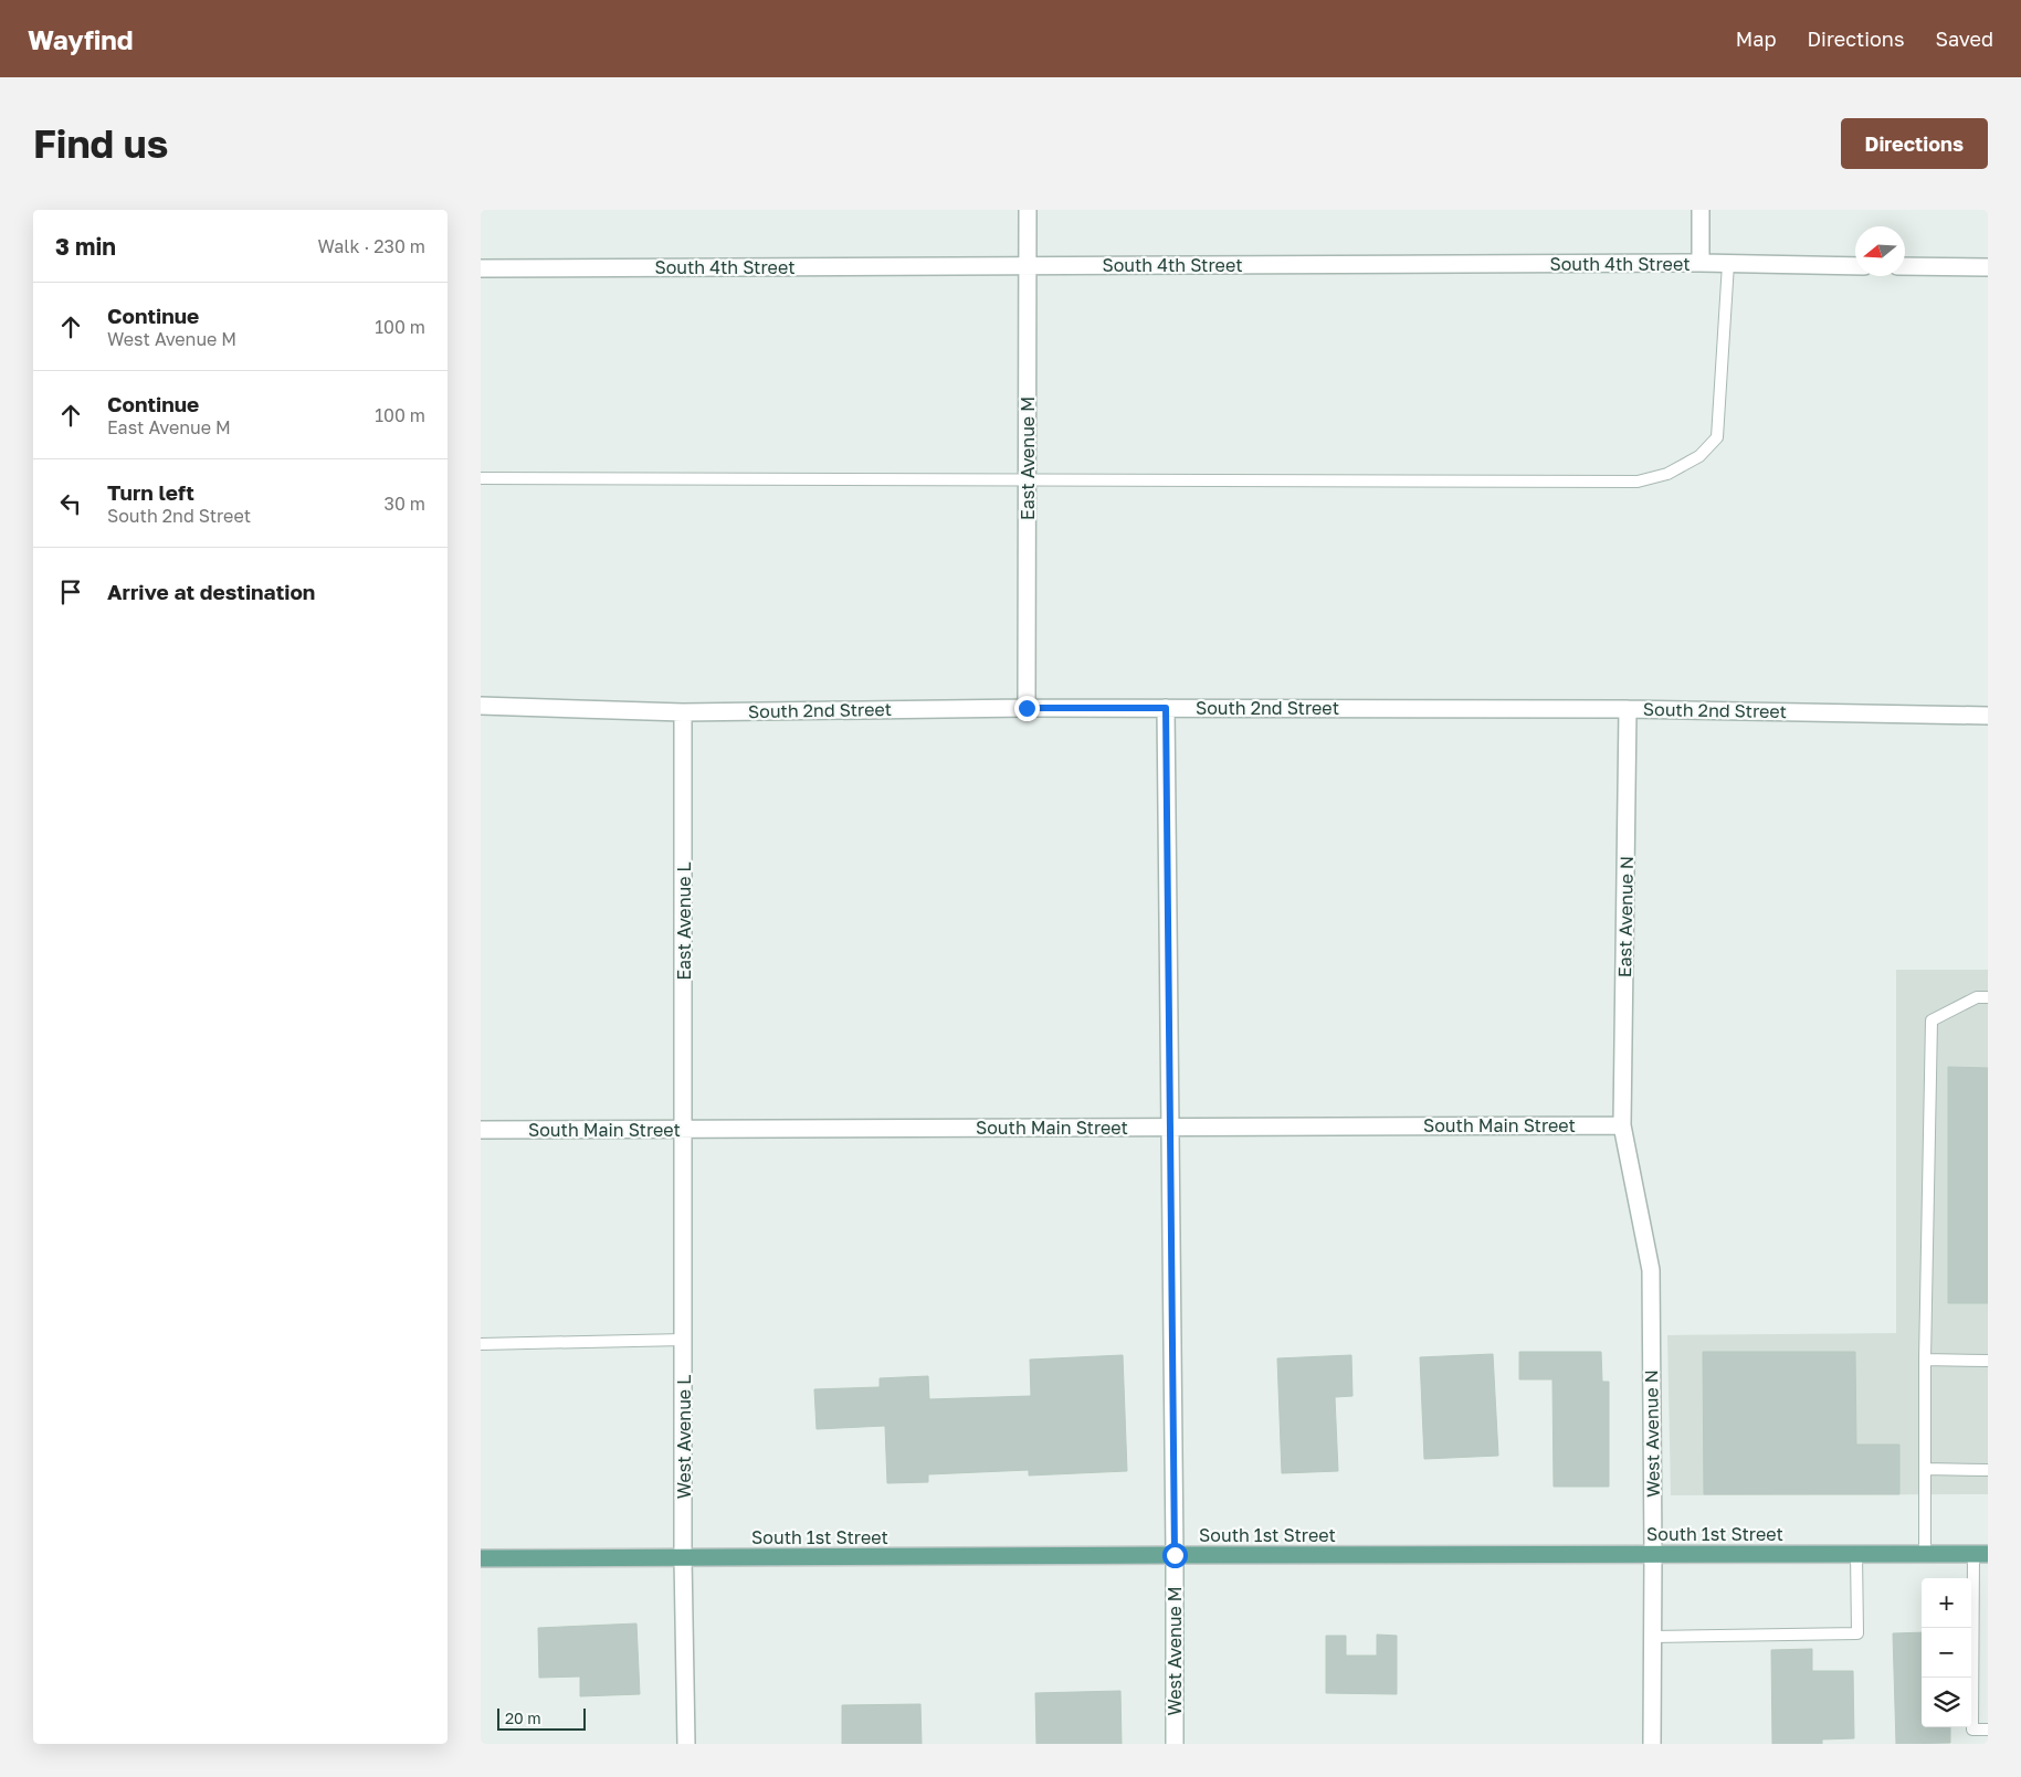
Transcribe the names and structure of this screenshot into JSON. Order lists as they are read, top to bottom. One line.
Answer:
{"streets":{"main road":["South 1st Street"],"street":["South 4th Street","East Avenue M","South 2nd Street","East Avenue N","East Avenue L","South Main Street","West Avenue N","West Avenue L","West Avenue M"]},"crossings":[["South 4th Street","East Avenue M"],["East Avenue M","South 2nd Street"],["South 2nd Street","East Avenue N"],["South 2nd Street","East Avenue L"],["East Avenue N","South Main Street"],["East Avenue N","West Avenue N"],["East Avenue L","South Main Street"],["East Avenue L","West Avenue L"],["South Main Street","West Avenue N"],["South Main Street","West Avenue L"],["South Main Street","West Avenue M"],["West Avenue N","South 1st Street"],["West Avenue L","South 1st Street"],["South 1st Street","West Avenue M"]],"scale_bar":"20 m","north":"left","page":{"header":"Wayfind","nav":["Map","Directions","Saved"],"buttons":"Directions","title":"Find us","heading":["3 min","Walk · 230 m"],"list":[["Continue","West Avenue M","100 m"],["Continue","East Avenue M","100 m"],["Turn left","South 2nd Street","30 m"],"Arrive at destination"],"map_buttons":["+","−"],"scale":"20 m"}}
